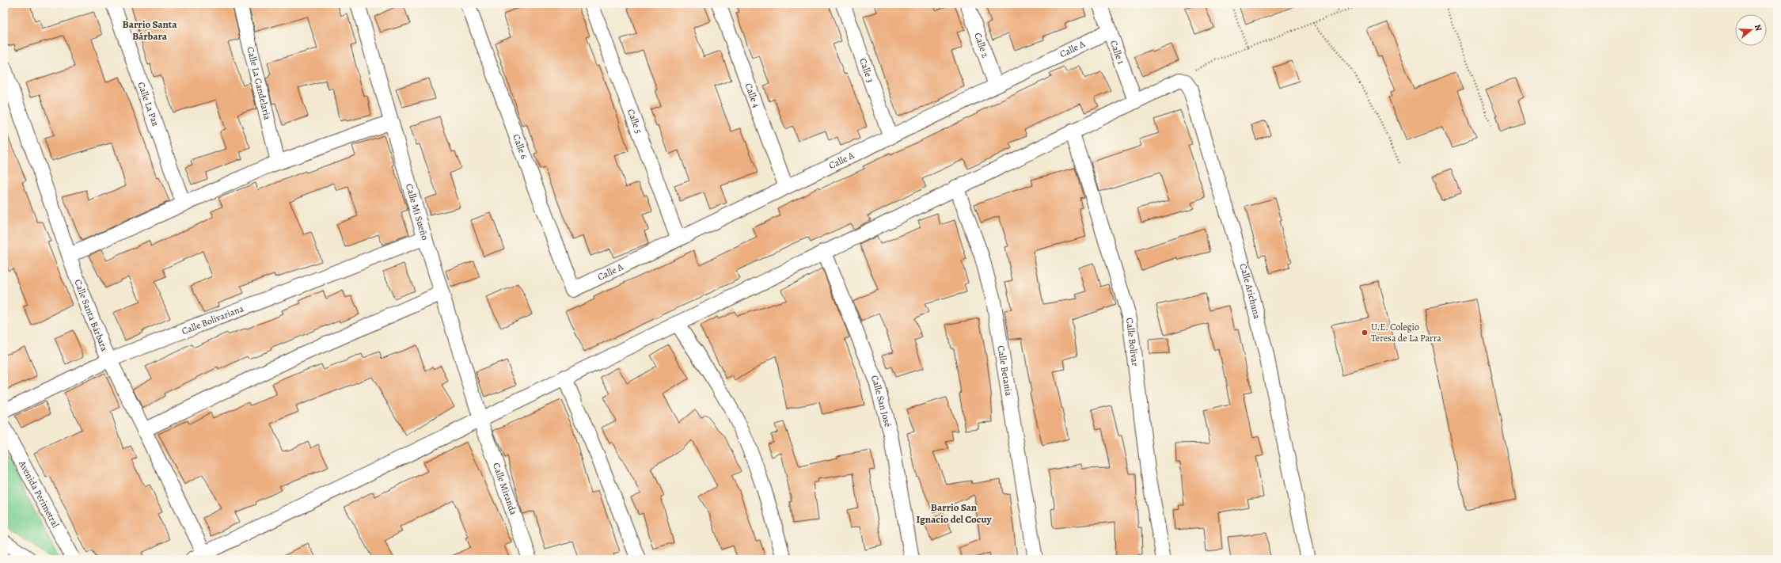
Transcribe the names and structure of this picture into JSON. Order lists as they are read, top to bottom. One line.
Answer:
{"streets":{"street":["Calle 2","Calle A","Calle 1","Calle 3","Calle La Candelaria","Calle 4","Calle La Paz","Calle 5","Calle 6","Calle Mi Sueño","Calle Arichuna","Calle Santa Bárbara","Calle Bolivariana","Calle Bolívar","Calle Betania","Calle San José","Calle Miranda","Avenida Perimetral"]},"crossings":[["Calle 2","Calle A"],["Calle A","Calle 1"],["Calle A","Calle 3"],["Calle A","Calle 4"],["Calle A","Calle 5"],["Calle A","Calle 6"],["Calle Mi Sueño","Calle Bolivariana"],["Calle Mi Sueño","Calle Miranda"],["Calle Santa Bárbara","Calle Bolivariana"]],"districts":["Barrio Santa Bárbara","Barrio San Ignacio del Cocuy"],"places":["U.E. Colegio Teresa de La Parra"],"north":"right"}
